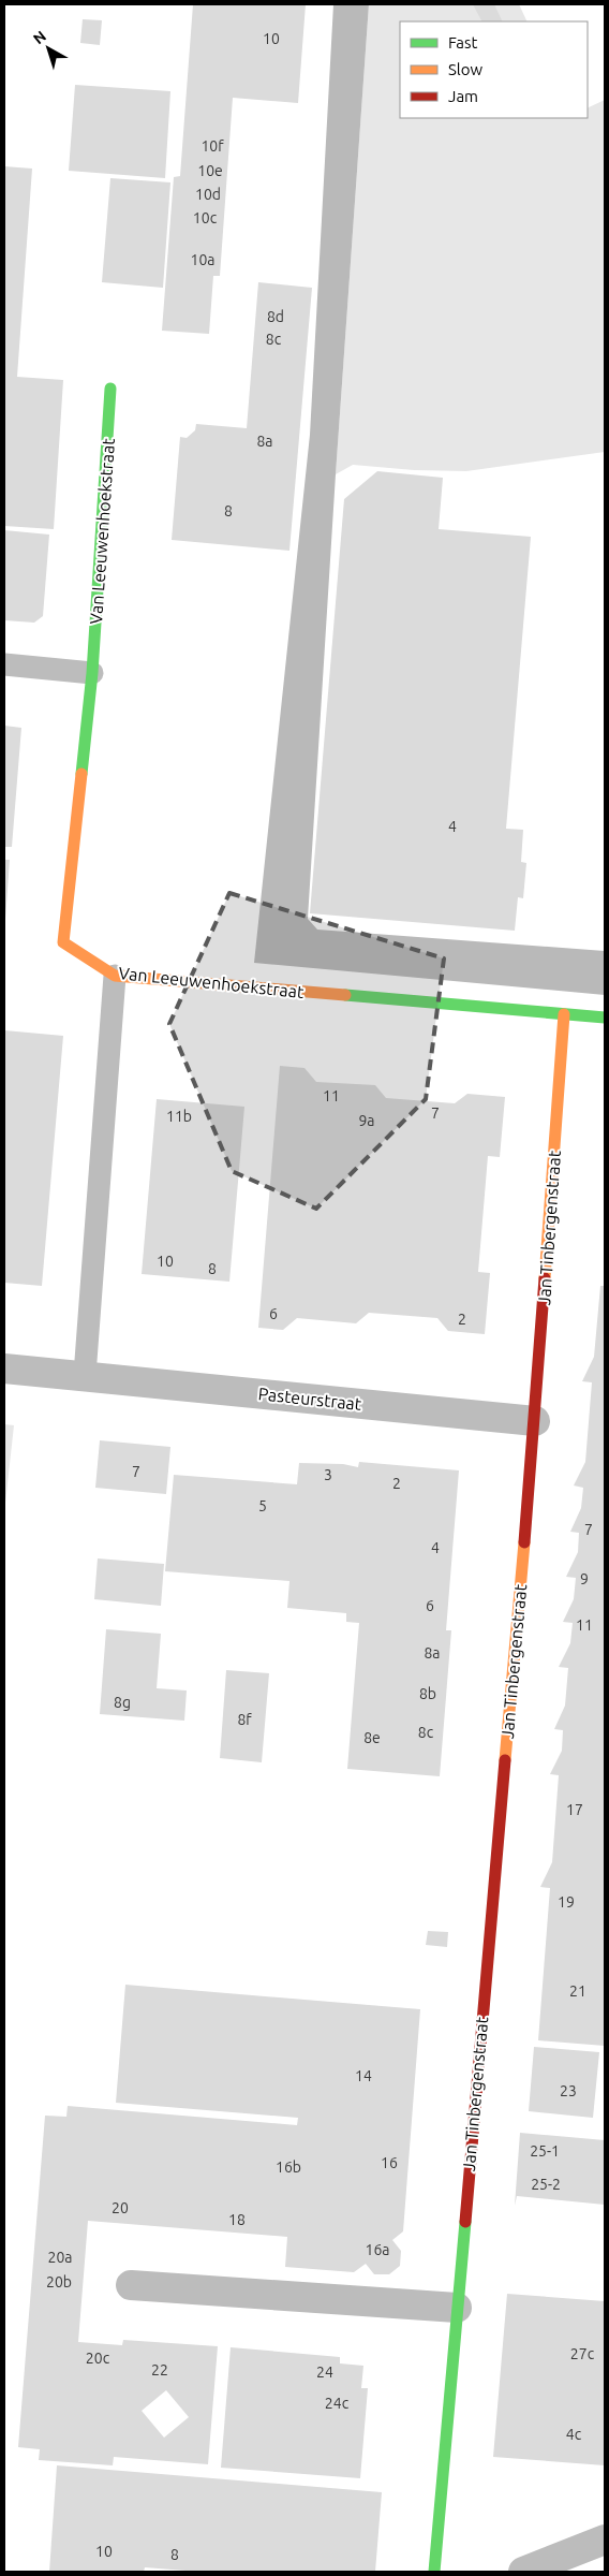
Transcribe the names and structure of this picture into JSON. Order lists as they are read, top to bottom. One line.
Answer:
{"streets":{"street":["Van Leeuwenhoekstraat","Jan Tinbergenstraat","Pasteurstraat"]},"crossings":[["Van Leeuwenhoekstraat","Jan Tinbergenstraat"],["Jan Tinbergenstraat","Pasteurstraat"]],"house_numbers":["10","10f","10e","10d","10c","10a","8d","8c","8a","8","4","11","7","11b","9a","10","8","6","2","7","3","2","5","7","4","9","6","11","8a","8b","8g","8f","8c","8e","17","19","21","14","23","25-1","16","16b","25-2","20","18","16a","20a","20b","27c","20c","22","24","24c","4c","10","8"],"legend":["Fast","Slow","Jam"],"north":"top left"}
